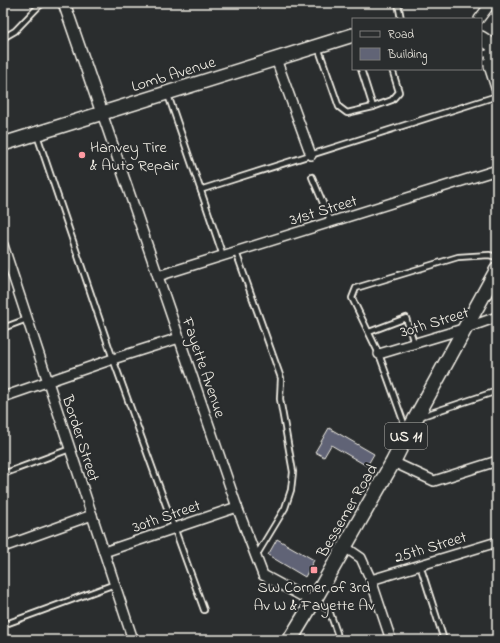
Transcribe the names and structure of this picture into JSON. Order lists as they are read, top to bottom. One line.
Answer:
{"streets":{"main road":["Lomb Avenue","US 11","Bessemer Road"],"street":["31st Street","30th Street","Fayette Avenue","Border Street","25th Street"]},"crossings":[["Lomb Avenue","Fayette Avenue"],["31st Street","Fayette Avenue"],["30th Street","Fayette Avenue"],["30th Street","Border Street"],["30th Street","Bessemer Road"],["Fayette Avenue","Bessemer Road"]],"places":{"other":["Hanvey Tire & Auto Repair"],"transit":["SW Corner of 3rd Av W & Fayette Av"]},"legend":["Road","Building"]}
